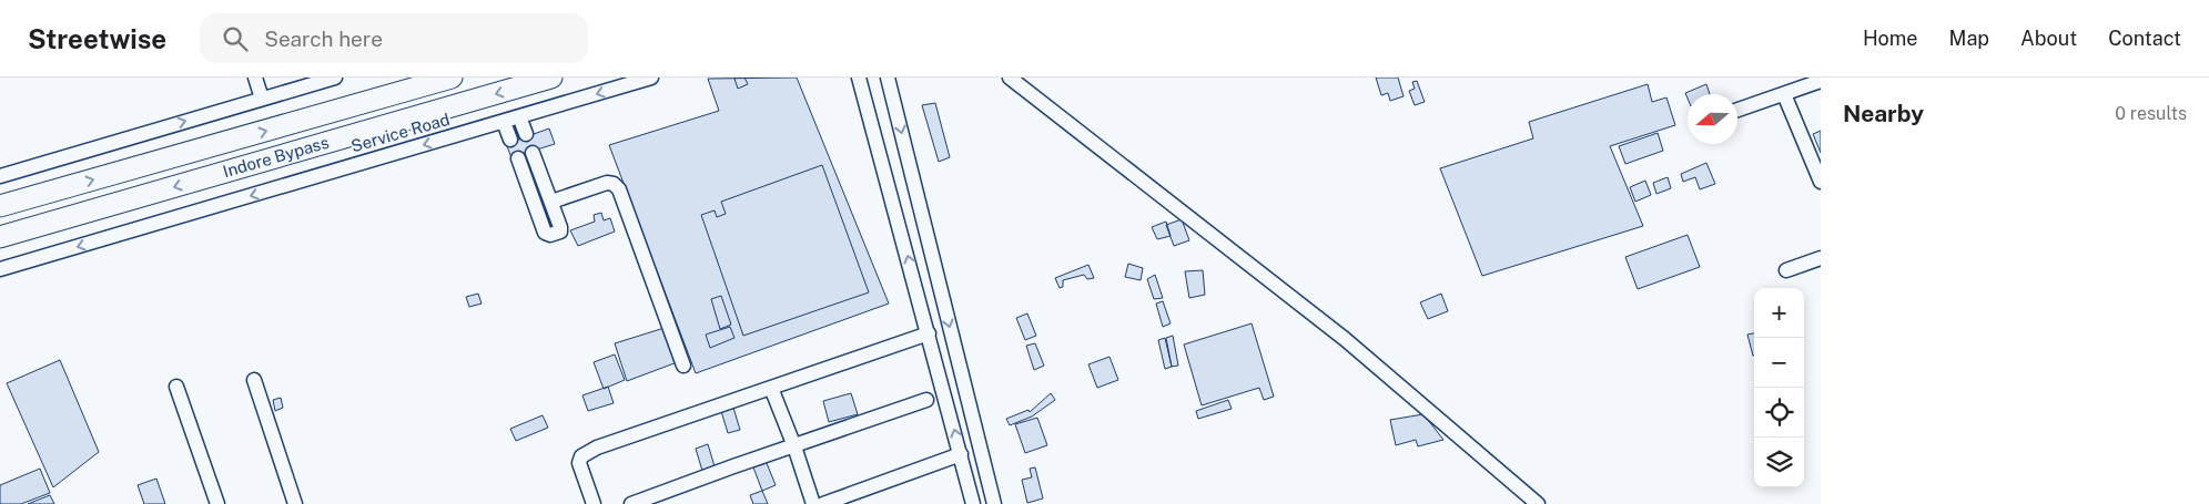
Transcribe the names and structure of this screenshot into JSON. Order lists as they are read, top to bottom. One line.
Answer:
{"streets":{"highway":["Indore Bypass"],"street":["Service Road"]},"north":"left","page":{"header":"Streetwise","search":"Search here","nav":["Home","Map","About","Contact"],"heading":["Nearby","0 results"],"map_buttons":["+","−"]}}
